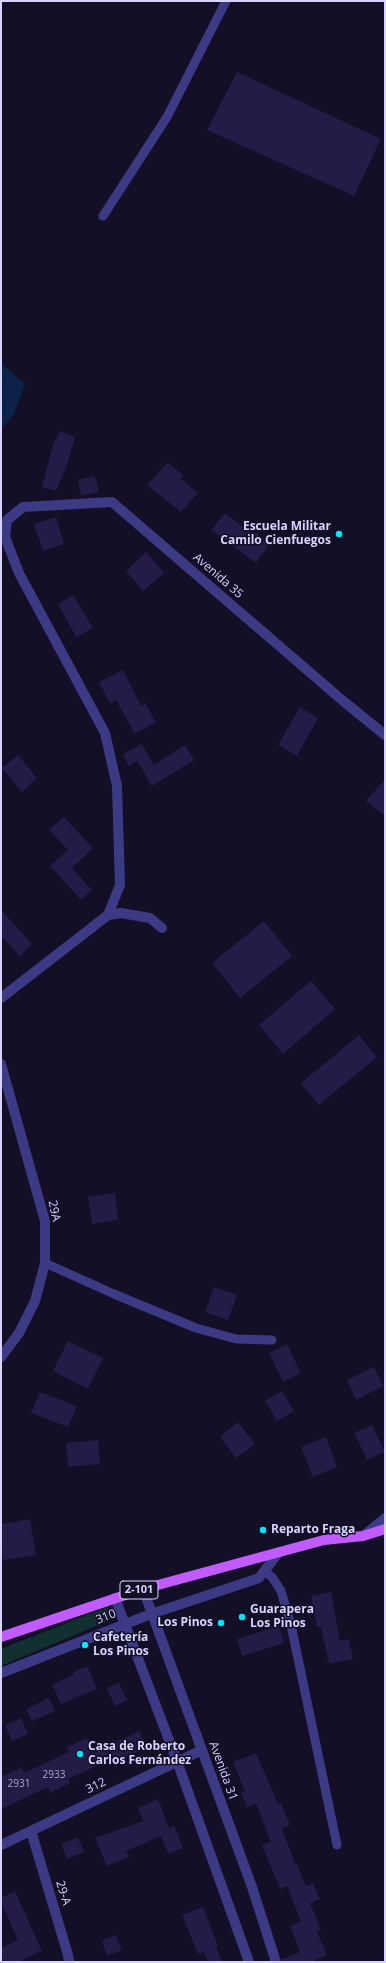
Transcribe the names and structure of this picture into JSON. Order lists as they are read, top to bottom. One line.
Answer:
{"streets":{"main road":["2-101"],"street":["Avenida 35","29A","310","Avenida 31","312","29-A"]},"crossings":[["2-101","310"],["2-101","Avenida 31"],["310","Avenida 31"],["Avenida 31","312"],["312","29-A"]],"places":["Escuela Militar Camilo Cienfuegos","Reparto Fraga","Guarapera Los Pinos","Los Pinos","Cafetería Los Pinos","Casa de Roberto Carlos Fernández"],"house_numbers":["2933","2931"]}
